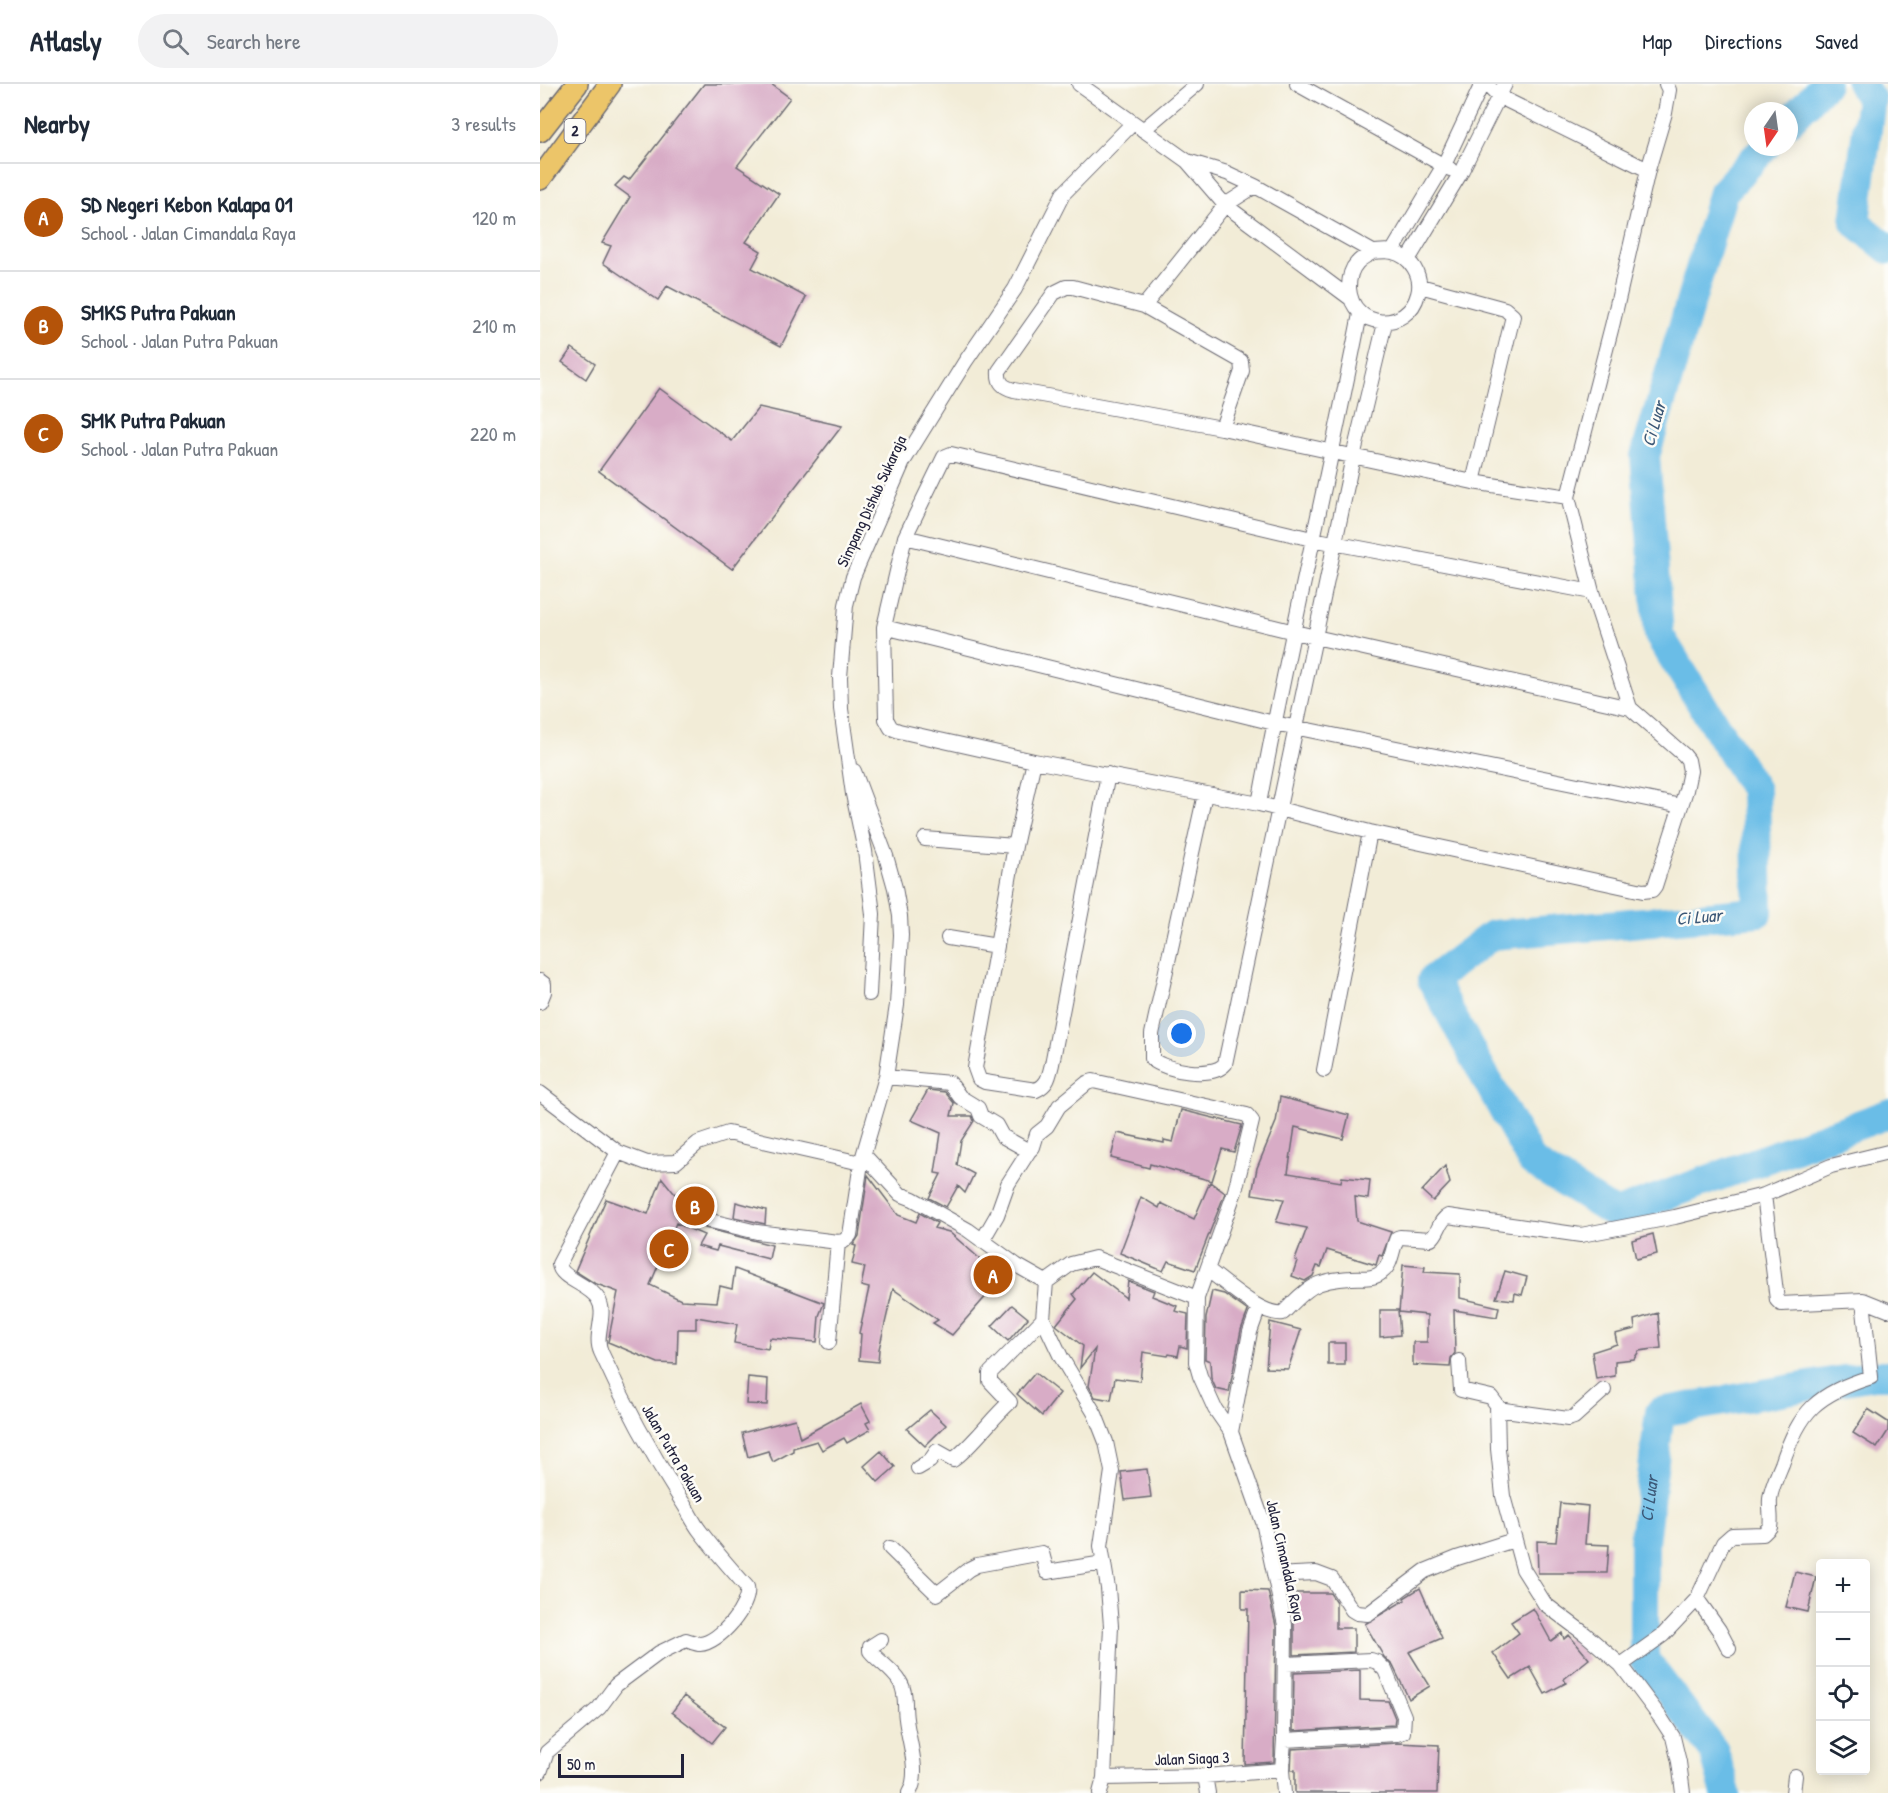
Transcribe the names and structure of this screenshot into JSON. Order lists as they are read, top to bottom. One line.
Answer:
{"streets":{"highway":["2"],"street":["Simpang Dishub Sukaraja","Jalan Putra Pakuan","Jalan Cimandala Raya","Jalan Siaga 3"]},"crossings":[["Jalan Cimandala Raya","Jalan Siaga 3"]],"water":["Ci Luar"],"scale_bar":"50 m","north":"bottom","page":{"header":"Atlasly","search":"Search here","nav":["Map","Directions","Saved"],"heading":["Nearby","3 results"],"list":[{"mark":"A","name":"SD Negeri Kebon Kalapa 01","note":"School · Jalan Cimandala Raya","value":"120 m"},{"mark":"B","name":"SMKS Putra Pakuan","note":"School · Jalan Putra Pakuan","value":"210 m"},{"mark":"C","name":"SMK Putra Pakuan","note":"School · Jalan Putra Pakuan","value":"220 m"}],"pins":["B","C","A"],"map_buttons":["+","−"],"scale":"50 m"}}
